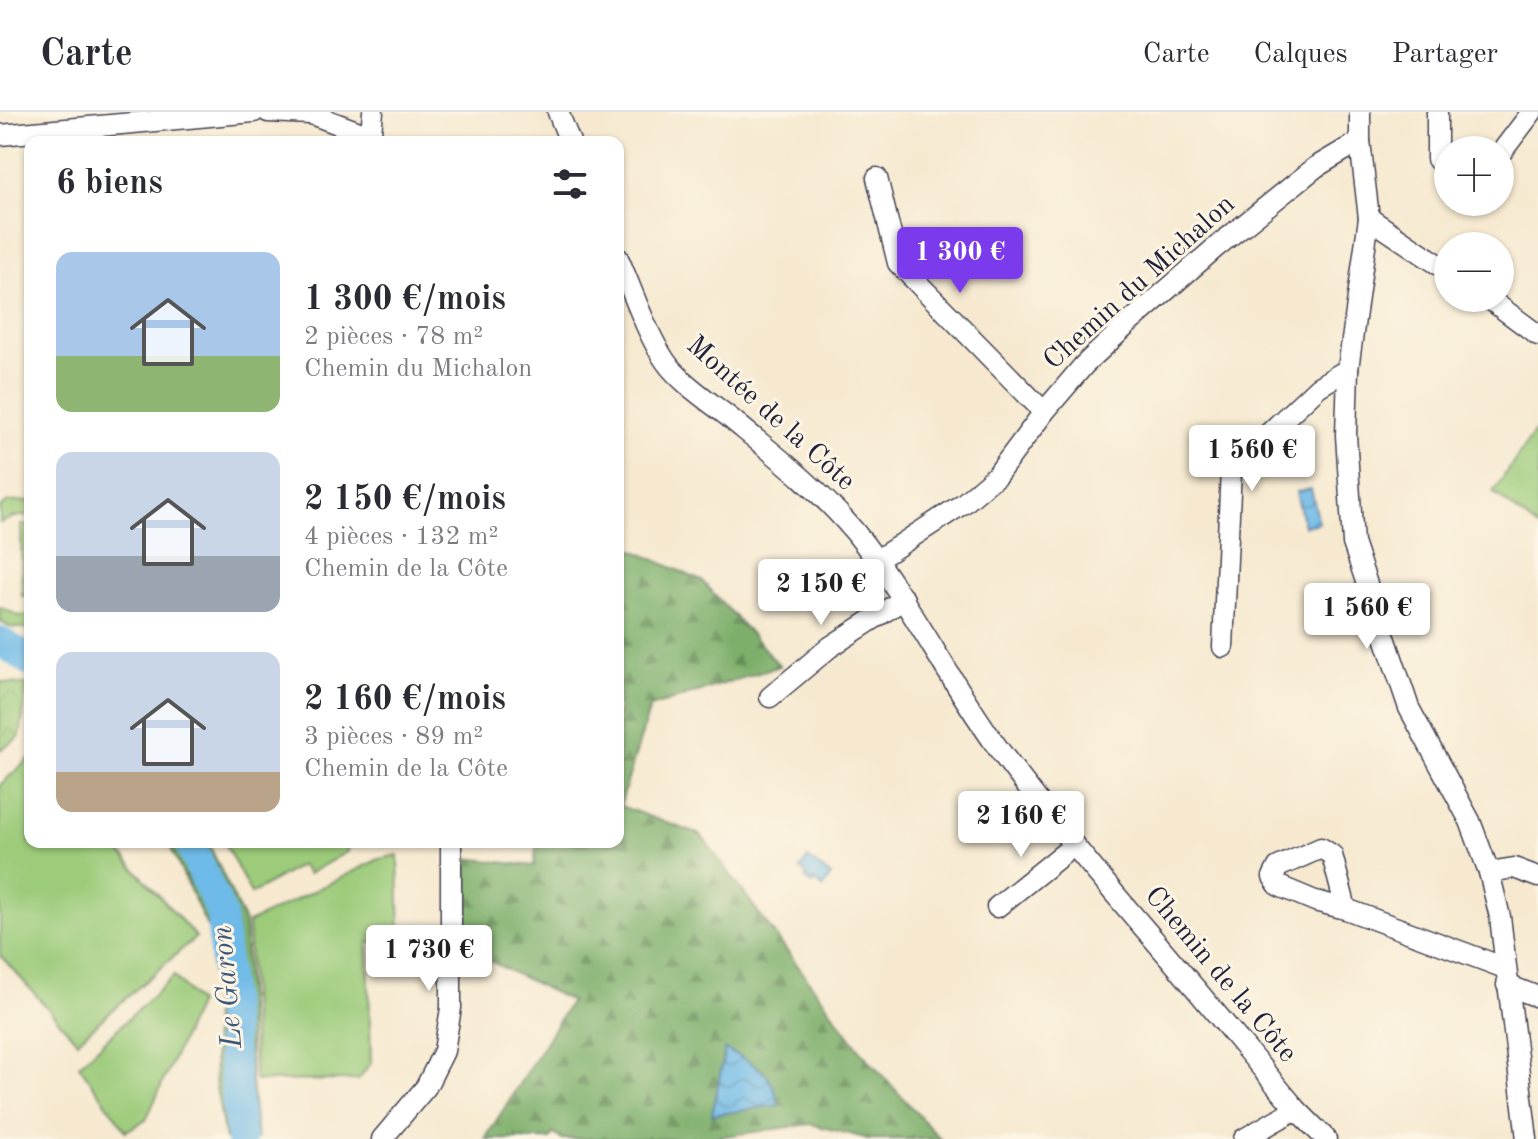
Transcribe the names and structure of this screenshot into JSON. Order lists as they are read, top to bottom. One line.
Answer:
{"streets":{"street":["Chemin du Michalon","Montée de la Côte","Chemin de la Côte"]},"crossings":[["Chemin du Michalon","Montée de la Côte"],["Chemin du Michalon","Chemin de la Côte"],["Montée de la Côte","Chemin de la Côte"]],"water":["Le Garon"],"page":{"header":"Carte","nav":["Carte","Calques","Partager"],"map_buttons":["+","−"],"heading":"6 biens","price":["1 300 €","1 560 €","2 150 €","1 560 €","2 160 €","1 730 €"],"list":[{"name":"1 300 €/mois","note":"2 pièces · 78 m² · Chemin du Michalon"},{"name":"2 150 €/mois","note":"4 pièces · 132 m² · Chemin de la Côte"},{"name":"2 160 €/mois","note":"3 pièces · 89 m² · Chemin de la Côte"}]}}
